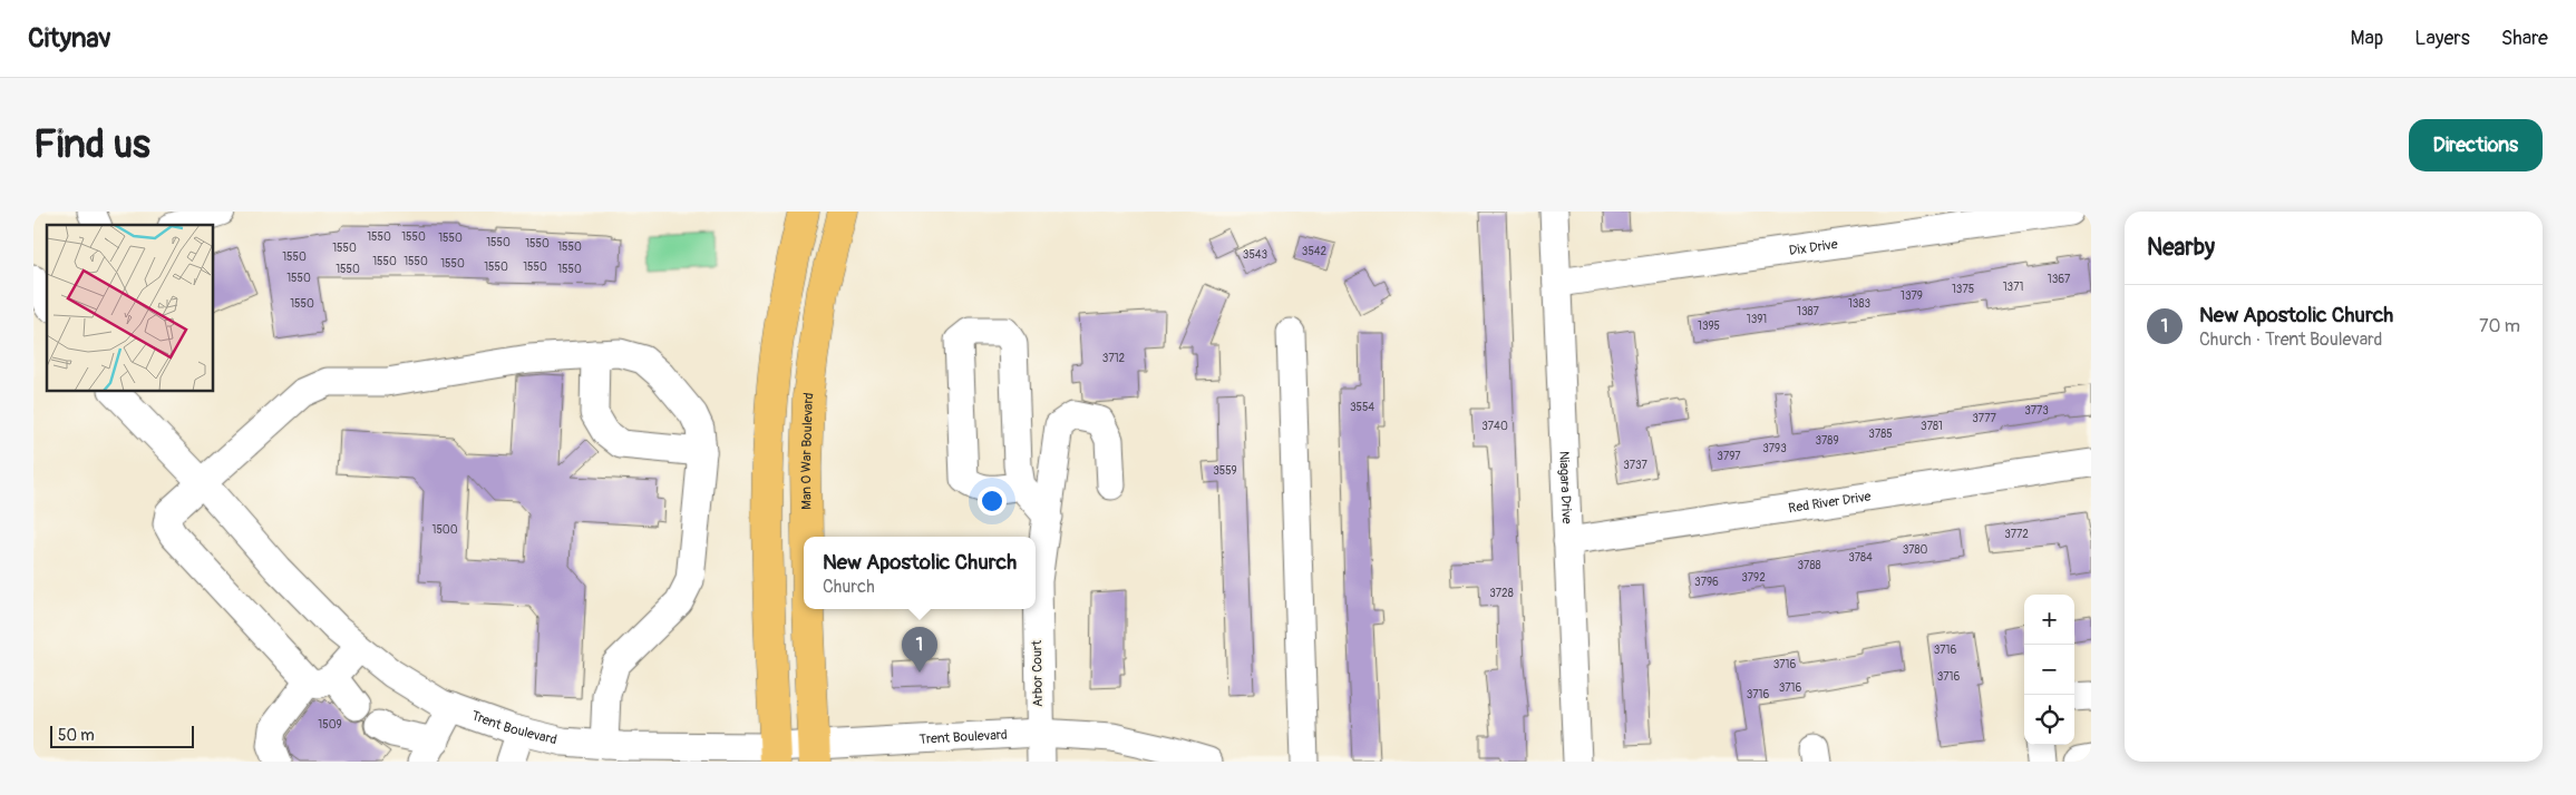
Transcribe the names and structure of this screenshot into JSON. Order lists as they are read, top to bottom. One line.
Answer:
{"streets":{"main road":["Man O War Boulevard"],"street":["Dix Drive","Niagara Drive","Red River Drive","Arbor Court","Trent Boulevard"]},"crossings":[["Dix Drive","Niagara Drive"],["Man O War Boulevard","Trent Boulevard"],["Niagara Drive","Red River Drive"],["Arbor Court","Trent Boulevard"]],"house_numbers":["1550","1550","1550","1550","1550","1550","1550","3542","3543","1550","1550","1550","1550","1550","1550","1550","1550","1550","1367","1371","1375","1379","1550","1383","1387","1391","1395","3712","3554","3773","3777","3740","3781","3785","3789","3793","3797","3737","3559","1500","3772","3780","3784","3788","3792","3796","3728","3716","3716","3716","3716","3716","1509"],"scale_bar":"50 m","page":{"header":"Citynav","nav":["Map","Layers","Share"],"buttons":"Directions","title":"Find us","heading":"Nearby","list":[{"mark":"1","name":"New Apostolic Church","note":"Church · Trent Boulevard","value":"70 m"}],"popup":["New Apostolic Church","Church"],"map_buttons":["+","−"],"pins":"1","scale":"50 m"}}
